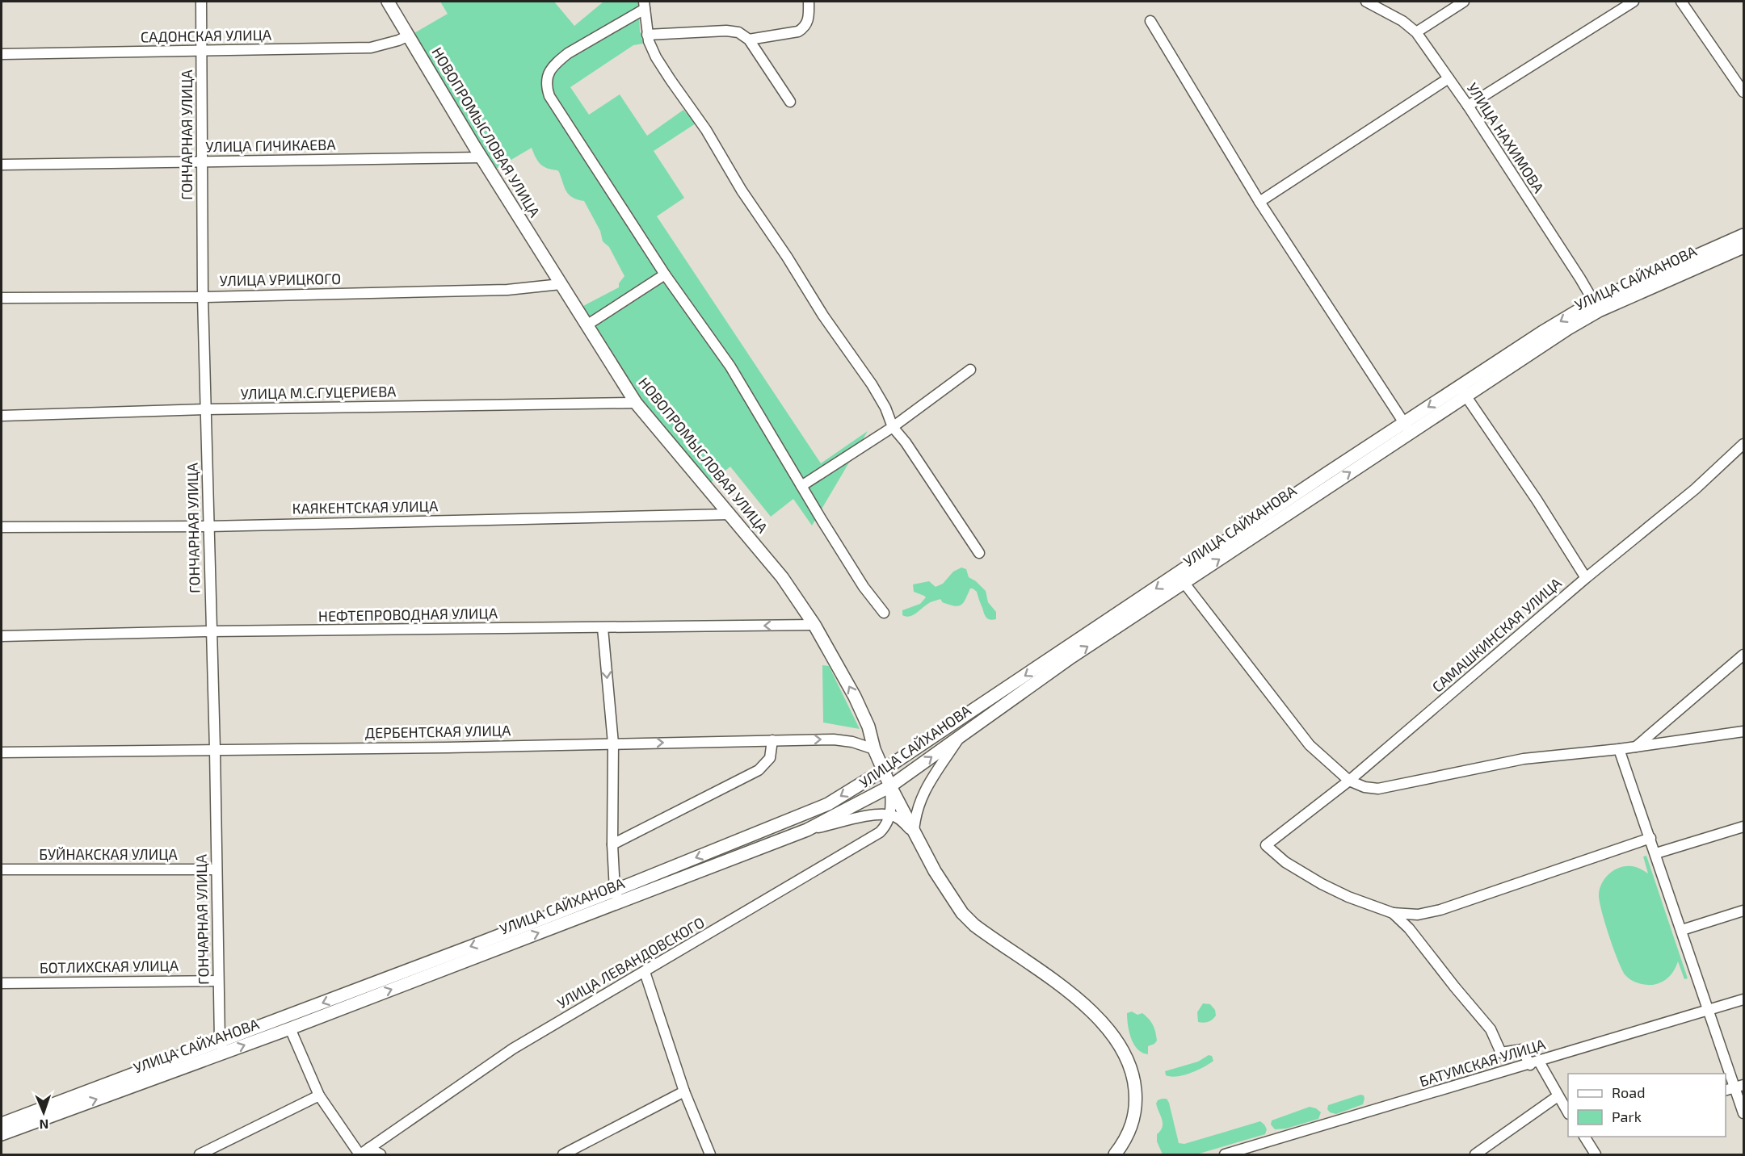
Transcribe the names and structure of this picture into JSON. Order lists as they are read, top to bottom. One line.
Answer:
{"streets":{"main road":["НОВОПРОМЫСЛОВАЯ УЛИЦА","УЛИЦА САЙХАНОВА"],"street":["САДОНСКАЯ УЛИЦА","ГОНЧАРНАЯ УЛИЦА","УЛИЦА НАХИМОВА","УЛИЦА ГИЧИКАЕВА","УЛИЦА УРИЦКОГО","УЛИЦА М.С.ГУЦЕРИЕВА","КАЯКЕНТСКАЯ УЛИЦА","НЕФТЕПРОВОДНАЯ УЛИЦА","САМАШКИНСКАЯ УЛИЦА","ДЕРБЕНТСКАЯ УЛИЦА","БУЙНАКСКАЯ УЛИЦА","УЛИЦА ЛЕВАНДОВСКОГО","БОТЛИХСКАЯ УЛИЦА","БАТУМСКАЯ УЛИЦА"]},"crossings":[["САДОНСКАЯ УЛИЦА","НОВОПРОМЫСЛОВАЯ УЛИЦА"],["САДОНСКАЯ УЛИЦА","ГОНЧАРНАЯ УЛИЦА"],["НОВОПРОМЫСЛОВАЯ УЛИЦА","УЛИЦА ГИЧИКАЕВА"],["НОВОПРОМЫСЛОВАЯ УЛИЦА","УЛИЦА САЙХАНОВА"],["НОВОПРОМЫСЛОВАЯ УЛИЦА","УЛИЦА УРИЦКОГО"],["НОВОПРОМЫСЛОВАЯ УЛИЦА","УЛИЦА М.С.ГУЦЕРИЕВА"],["НОВОПРОМЫСЛОВАЯ УЛИЦА","КАЯКЕНТСКАЯ УЛИЦА"],["НОВОПРОМЫСЛОВАЯ УЛИЦА","НЕФТЕПРОВОДНАЯ УЛИЦА"],["НОВОПРОМЫСЛОВАЯ УЛИЦА","ДЕРБЕНТСКАЯ УЛИЦА"],["ГОНЧАРНАЯ УЛИЦА","УЛИЦА ГИЧИКАЕВА"],["ГОНЧАРНАЯ УЛИЦА","УЛИЦА САЙХАНОВА"],["ГОНЧАРНАЯ УЛИЦА","УЛИЦА УРИЦКОГО"],["ГОНЧАРНАЯ УЛИЦА","УЛИЦА М.С.ГУЦЕРИЕВА"],["ГОНЧАРНАЯ УЛИЦА","КАЯКЕНТСКАЯ УЛИЦА"],["ГОНЧАРНАЯ УЛИЦА","НЕФТЕПРОВОДНАЯ УЛИЦА"],["ГОНЧАРНАЯ УЛИЦА","ДЕРБЕНТСКАЯ УЛИЦА"],["ГОНЧАРНАЯ УЛИЦА","БУЙНАКСКАЯ УЛИЦА"],["ГОНЧАРНАЯ УЛИЦА","БОТЛИХСКАЯ УЛИЦА"],["УЛИЦА НАХИМОВА","УЛИЦА САЙХАНОВА"]],"legend":["Road","Park"],"north":"bottom"}
